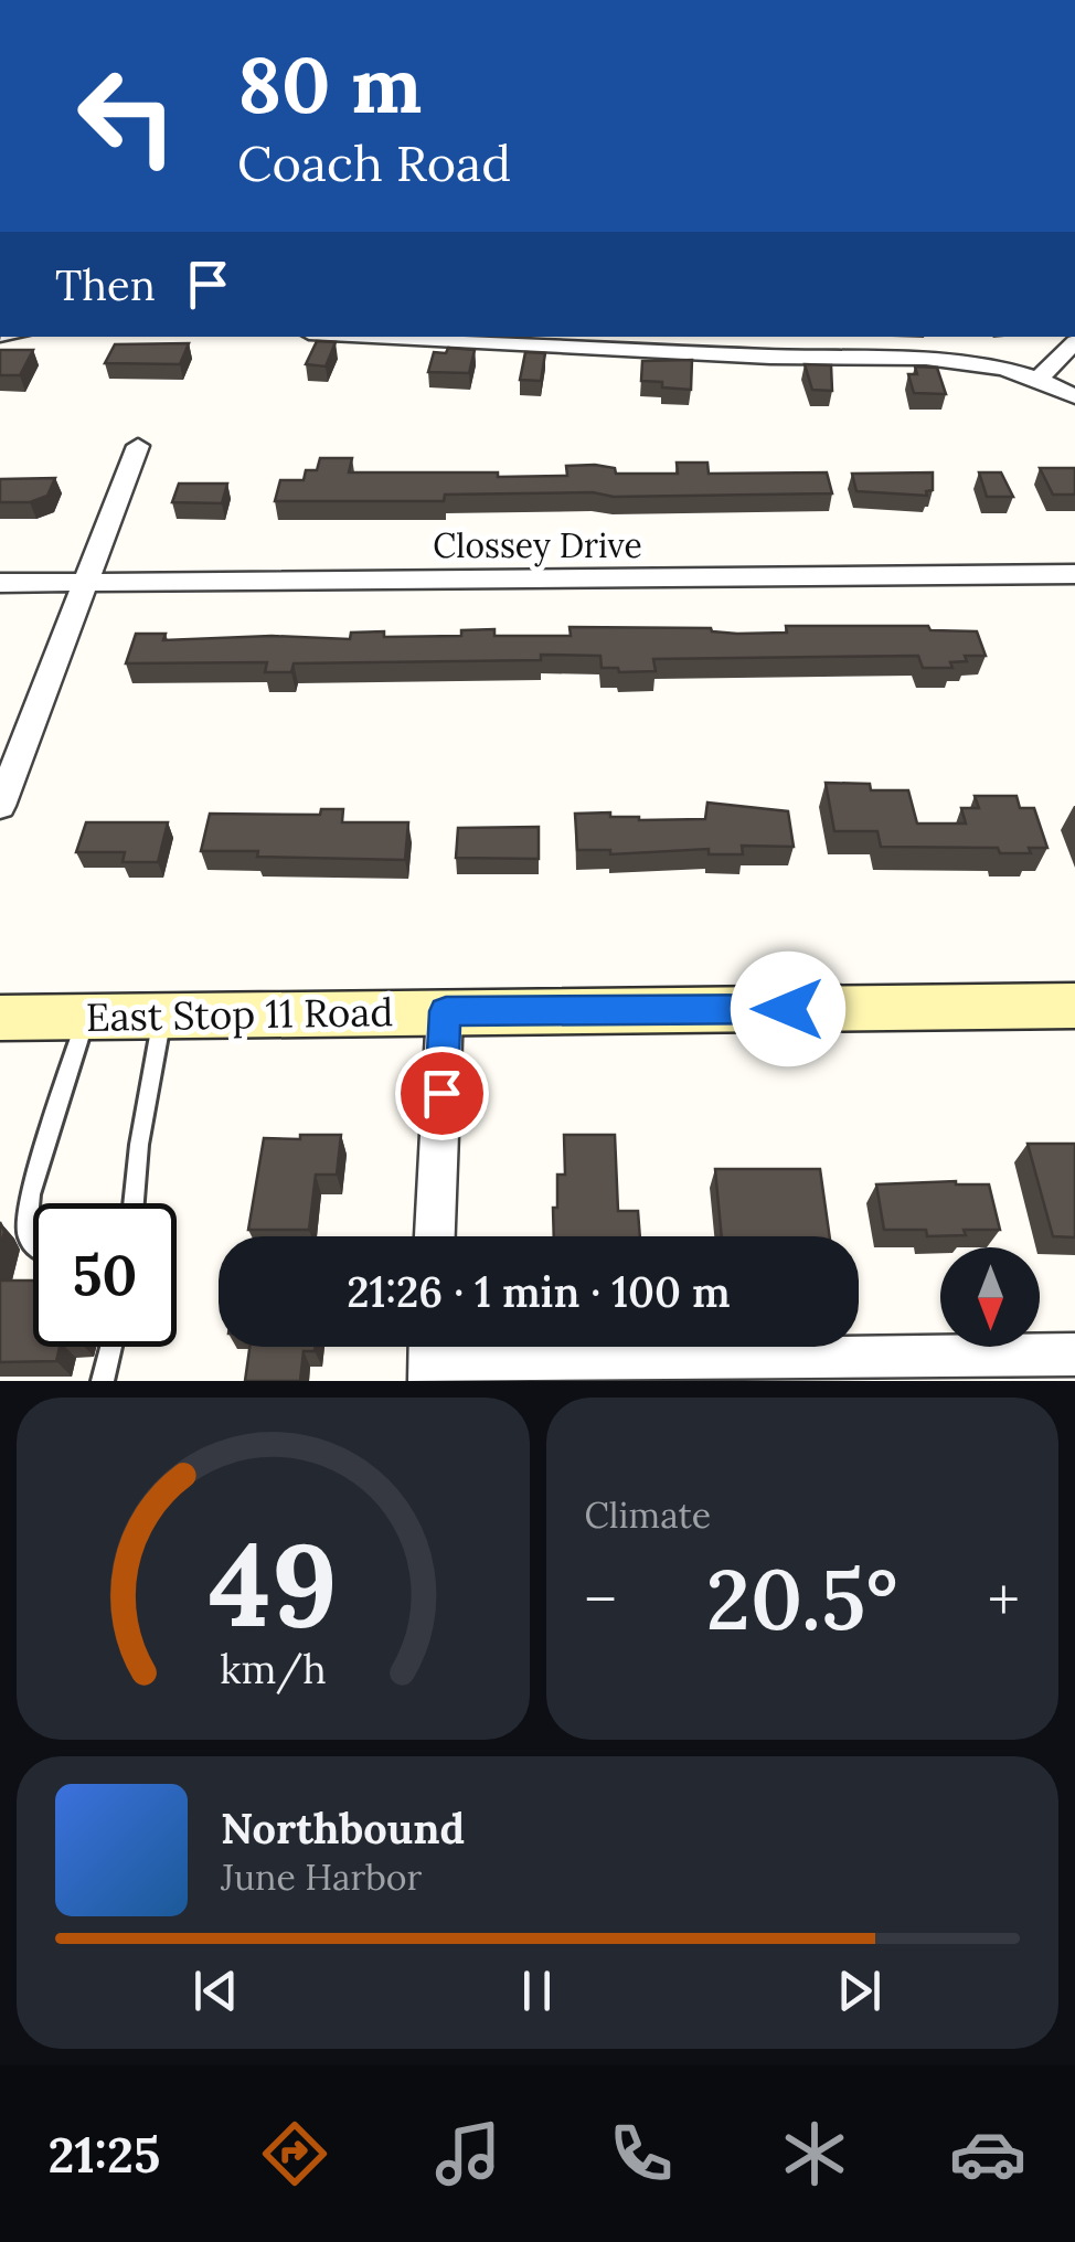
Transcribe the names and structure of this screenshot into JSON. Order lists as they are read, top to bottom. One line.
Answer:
{"streets":{"main road":["East Stop 11 Road"],"street":["Clossey Drive"]},"north":"bottom","page":{"turn":["80 m","Coach Road"],"then":"Then","limit":"50","trip":"21:26 · 1 min · 100 m","tile":"Climate","heat":["−","20.5°","+"],"song":["Northbound","June Harbor"],"tabs":"21:25","gauge":["49","km/h"]}}
